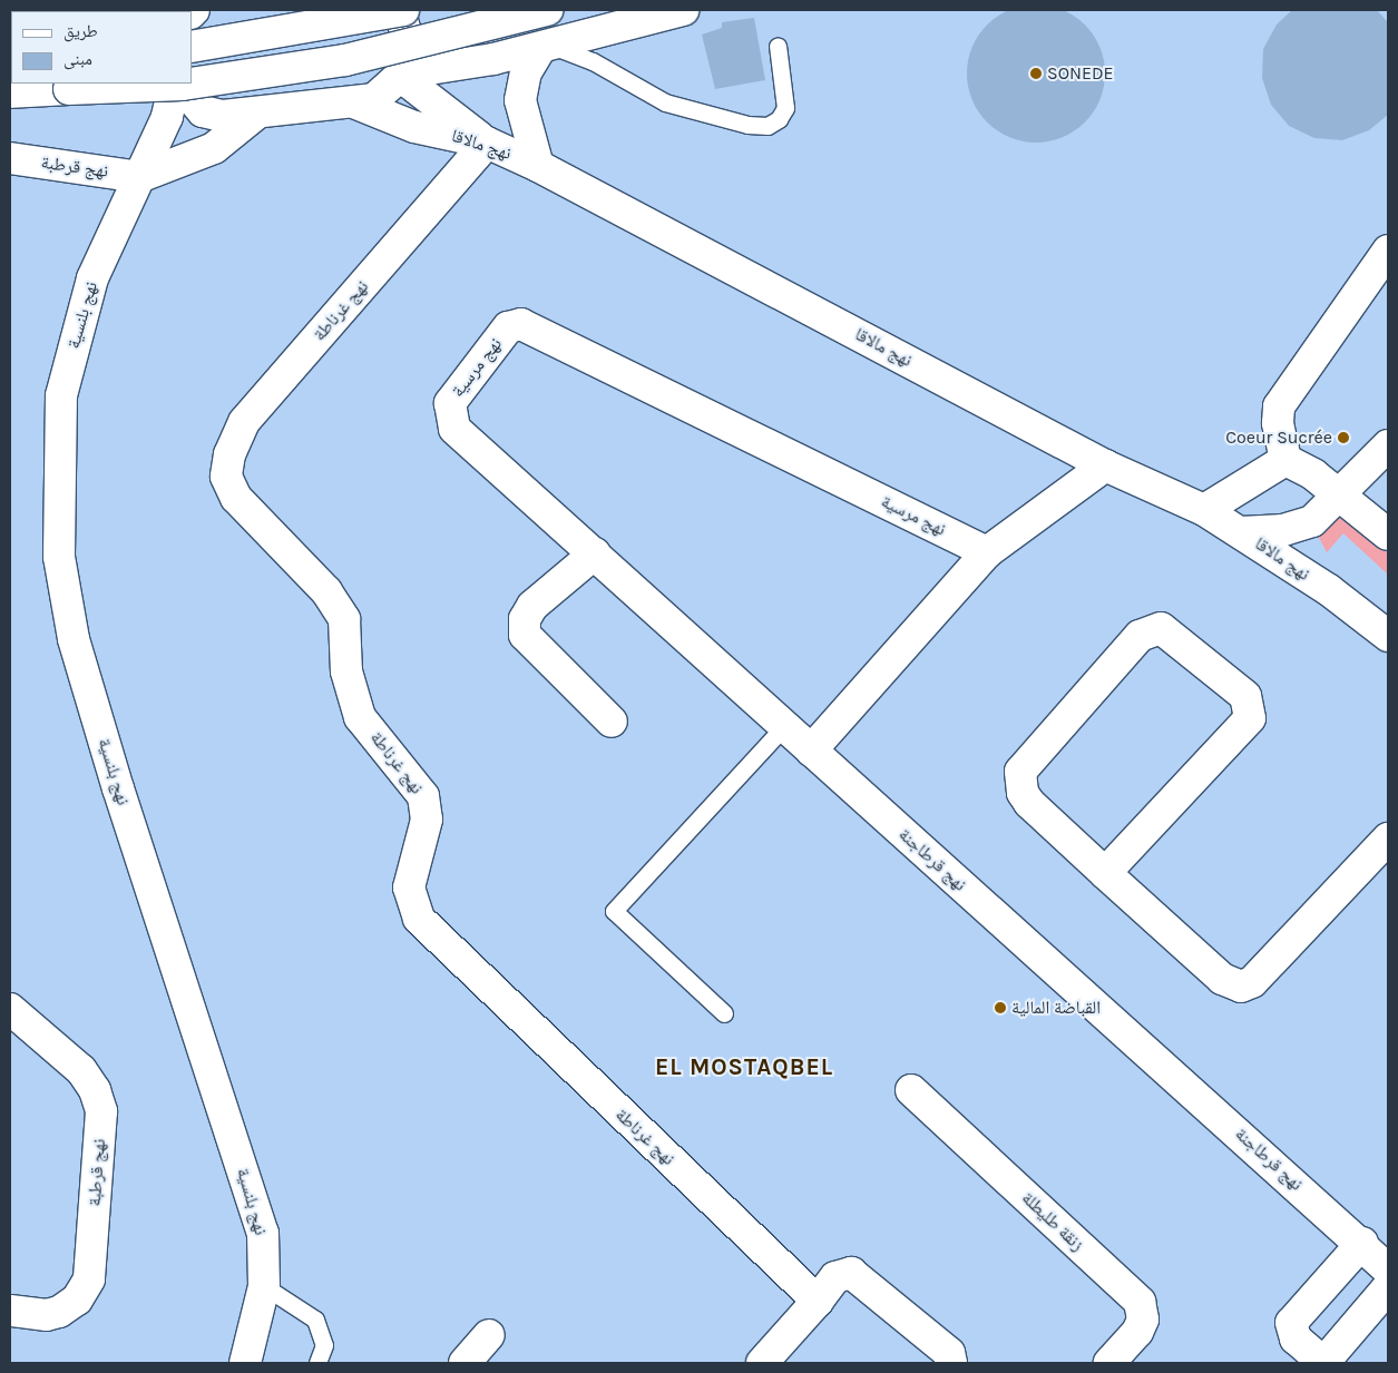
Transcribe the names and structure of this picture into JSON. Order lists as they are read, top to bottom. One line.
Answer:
{"streets":{"street":["نهج مالاقا","نهج قرطبة","نهج غرناطة","نهج بلنسية","نهج مرسية","نهج قرطاجنة","زنقة طليطلة"]},"crossings":[["نهج مالاقا","نهج غرناطة"],["نهج قرطبة","نهج بلنسية"],["نهج مرسية","نهج قرطاجنة"]],"districts":["EL MOSTAQBEL"],"places":["SONEDE","Coeur Sucrée","القباضة المالية"],"legend":["طريق","مبنى"]}
